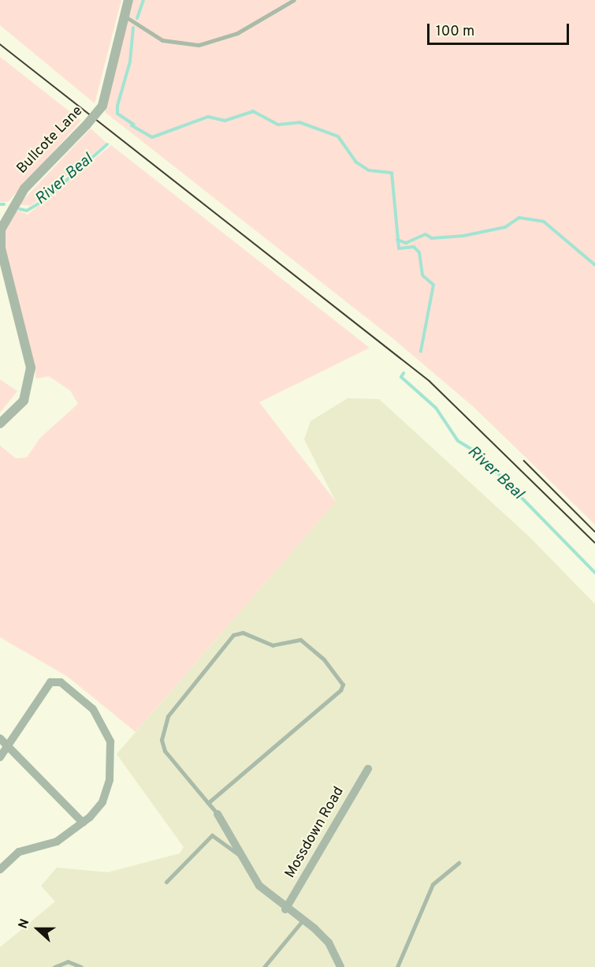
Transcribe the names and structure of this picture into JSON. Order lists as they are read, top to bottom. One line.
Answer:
{"streets":{"street":["Bullcote Lane","Mossdown Road"]},"water":["River Beal"],"scale_bar":"100 m","north":"left"}
